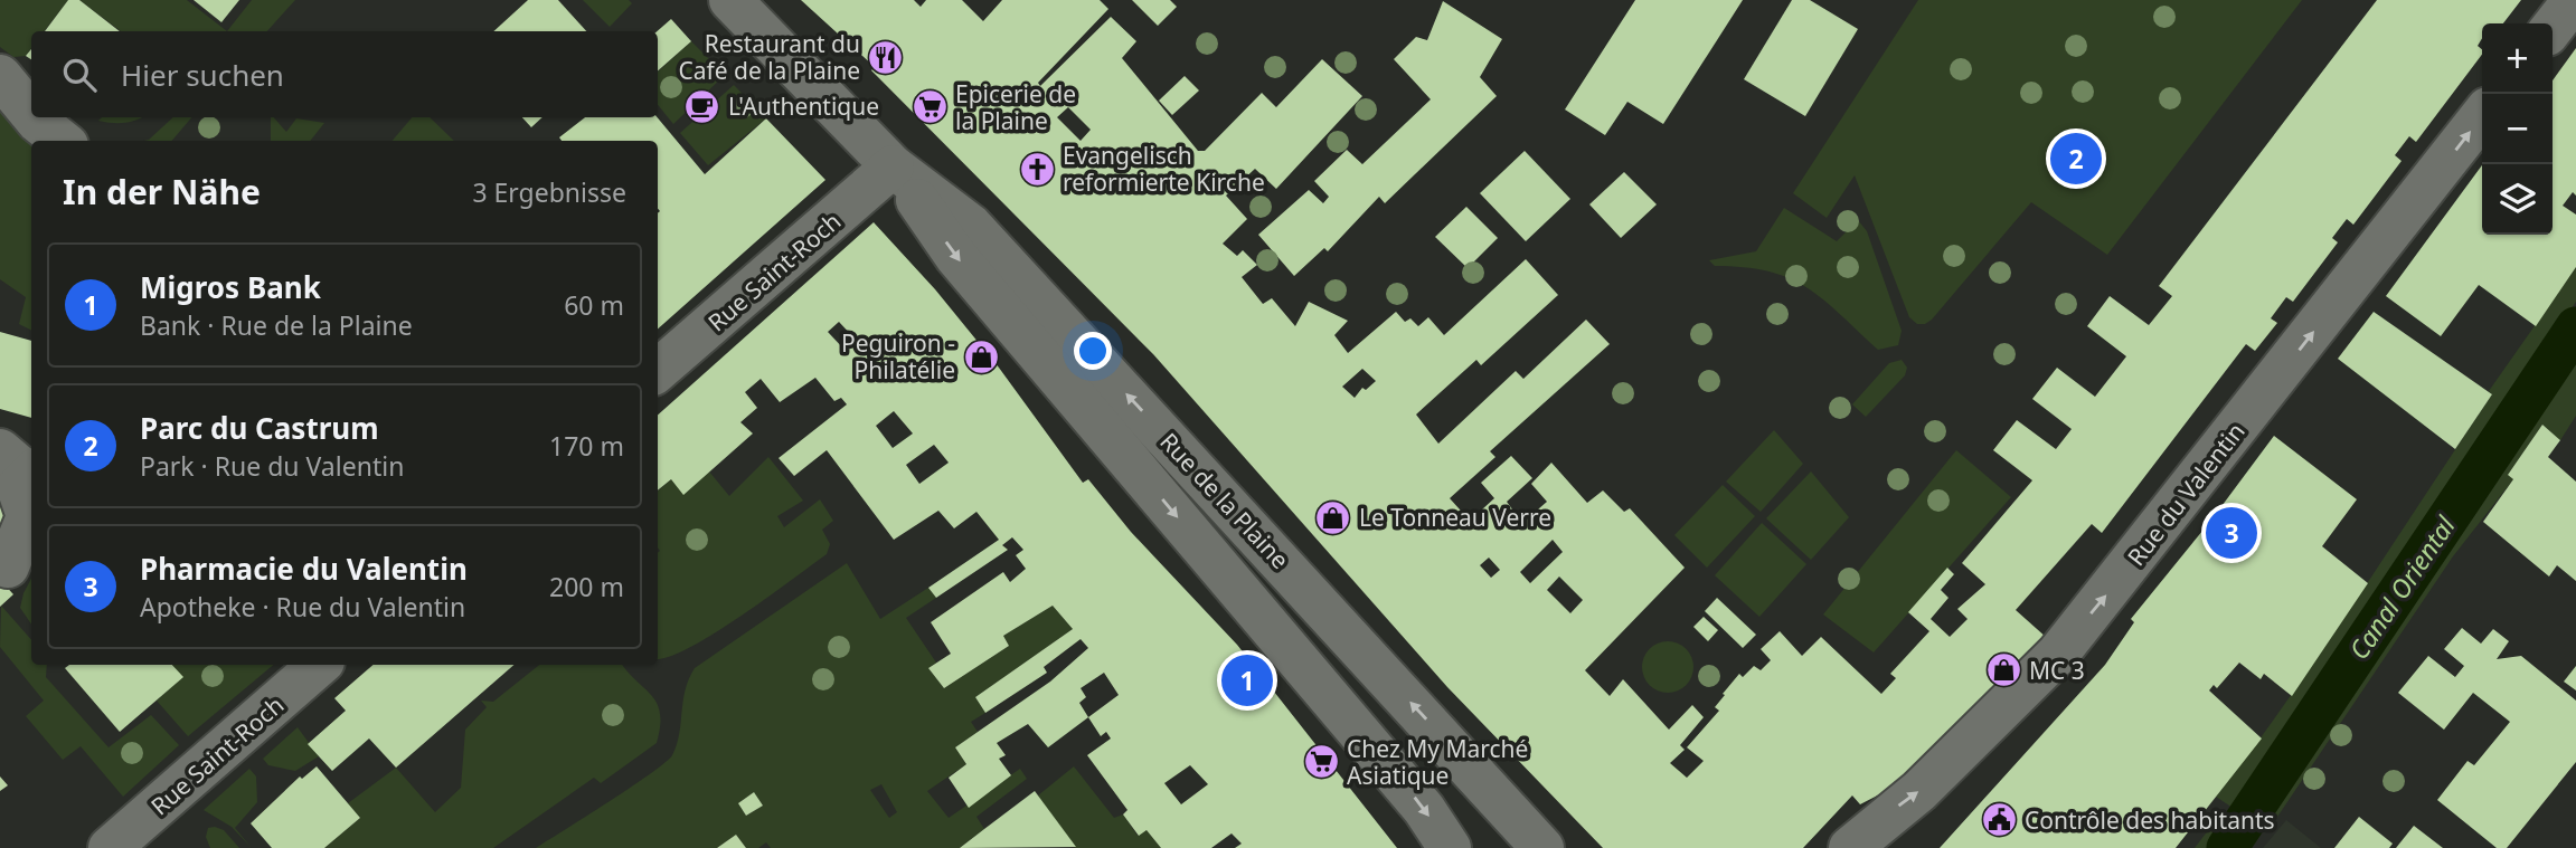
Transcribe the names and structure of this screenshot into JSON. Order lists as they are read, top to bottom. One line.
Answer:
{"streets":{"street":["Rue Saint-Roch","Rue du Valentin","Rue de la Plaine"]},"crossings":[["Rue Saint-Roch","Rue de la Plaine"]],"one_way":["Rue du Valentin"],"water":["Canal Oriental"],"places":{"restaurant":["Restaurant du Café de la Plaine"],"cafe":["L'Authentique"],"supermarket":["Epicerie de la Plaine","Chez My Marché Asiatique"],"church":["Evangelisch reformierte Kirche"],"shop":["Peguiron - Philatélie","Le Tonneau Verre","MC 3"],"public building":["Contrôle des habitants"]},"page":{"map_buttons":["+","−"],"search":"Hier suchen","pins":["2","3","1"],"heading":["In der Nähe","3 Ergebnisse"],"list":[{"mark":"1","name":"Migros Bank","note":"Bank · Rue de la Plaine","value":"60 m"},{"mark":"2","name":"Parc du Castrum","note":"Park · Rue du Valentin","value":"170 m"},{"mark":"3","name":"Pharmacie du Valentin","note":"Apotheke · Rue du Valentin","value":"200 m"}]}}
